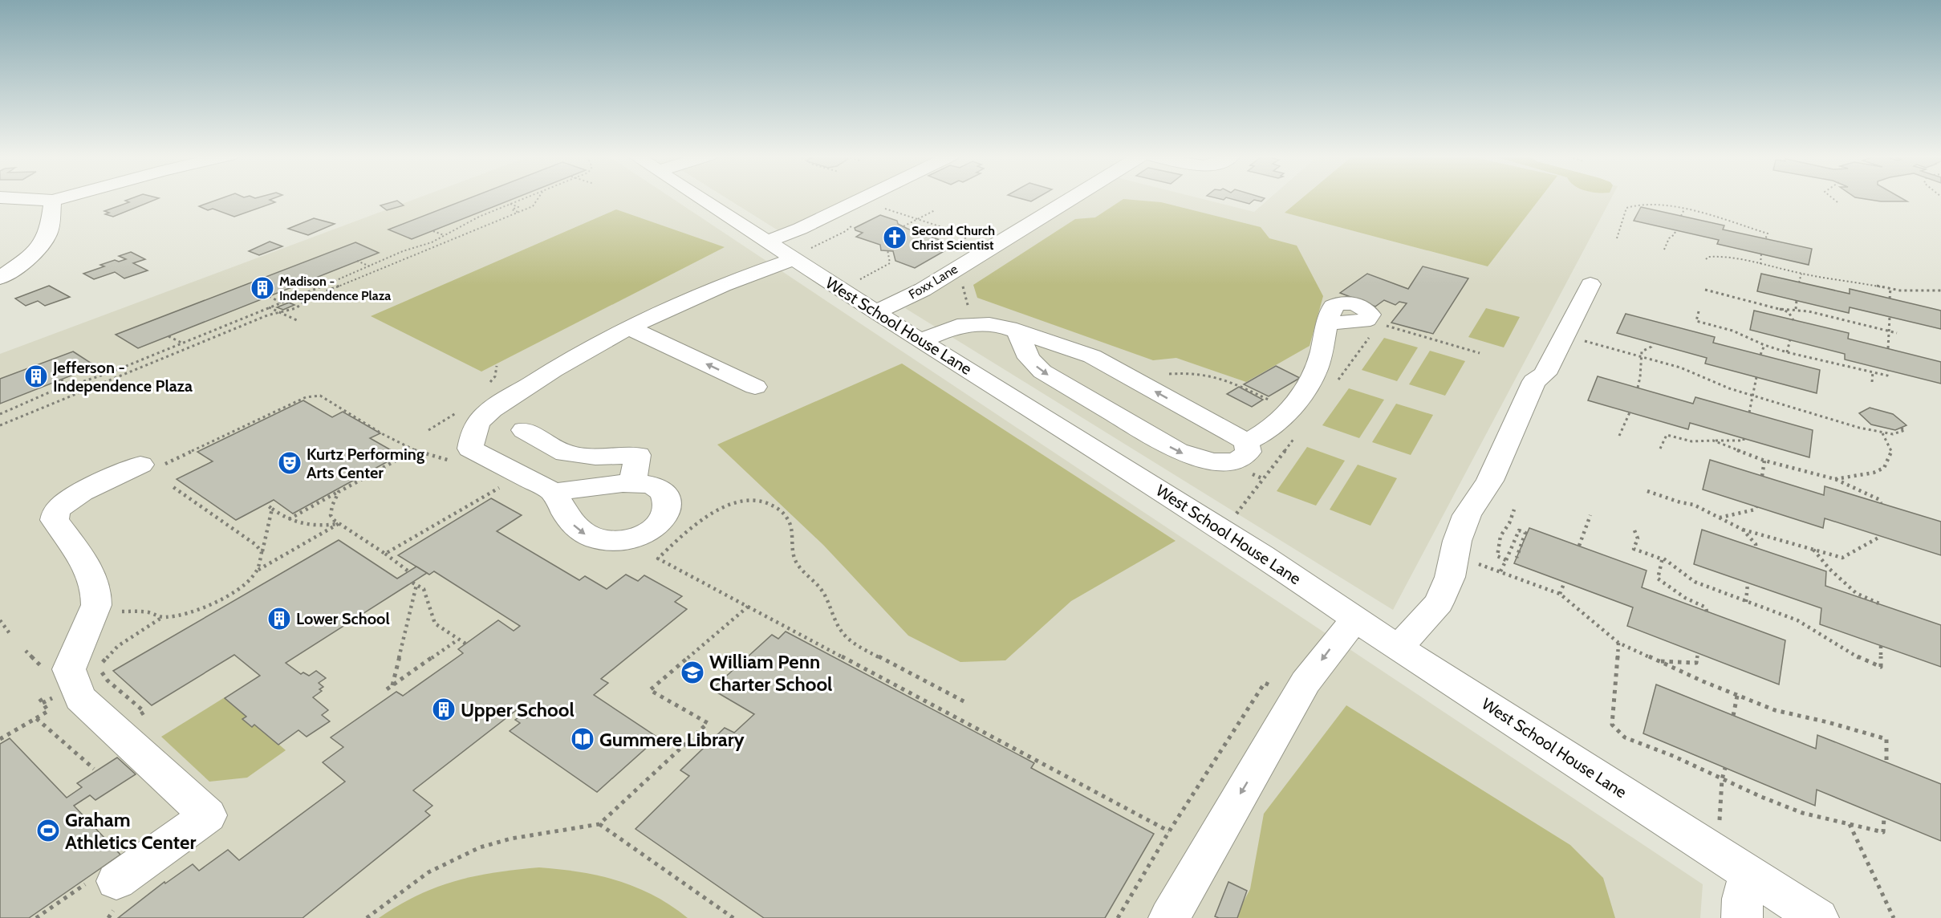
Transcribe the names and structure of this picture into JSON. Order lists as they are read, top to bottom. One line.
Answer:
{"streets":{"street":["Foxx Lane","West School House Lane"]},"crossings":[["Foxx Lane","West School House Lane"]],"places":{"church":["Second Church Christ Scientist"],"building":["Madison - Independence Plaza","Jefferson - Independence Plaza","Lower School","Upper School"],"theatre":["Kurtz Performing Arts Center"],"school or university":["William Penn Charter School"],"library":["Gummere Library"],"sports":["Graham Athletics Center"]}}
